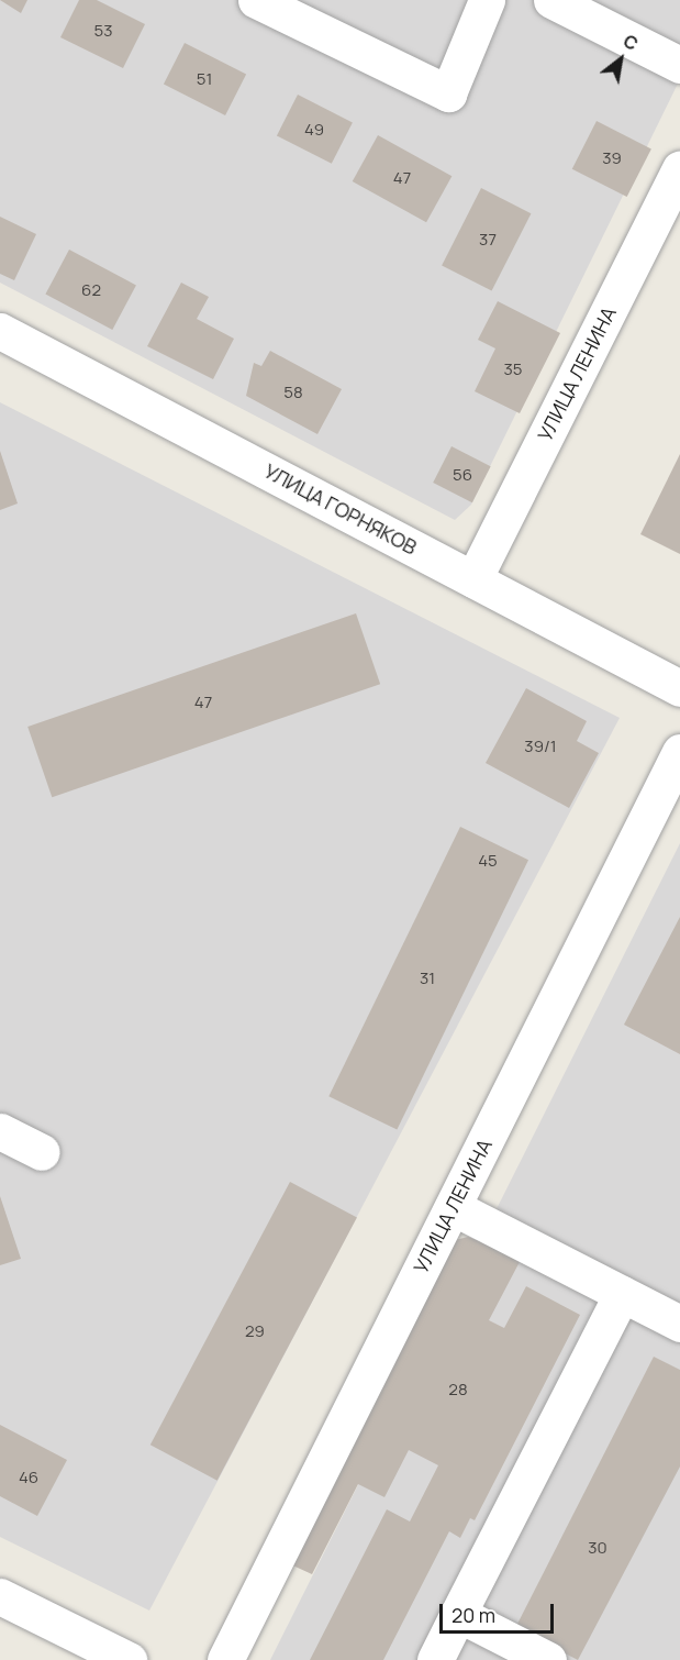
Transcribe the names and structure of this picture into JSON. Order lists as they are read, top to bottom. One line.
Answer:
{"streets":{"street":["УЛИЦА ЛЕНИНА","УЛИЦА ГОРНЯКОВ"]},"crossings":[["УЛИЦА ЛЕНИНА","УЛИЦА ГОРНЯКОВ"]],"house_numbers":["53","51","49","39","47","37","62","35","58","56","47","39/1","45","31","29","28","46","30"],"scale_bar":"20 m","north":"top right"}
